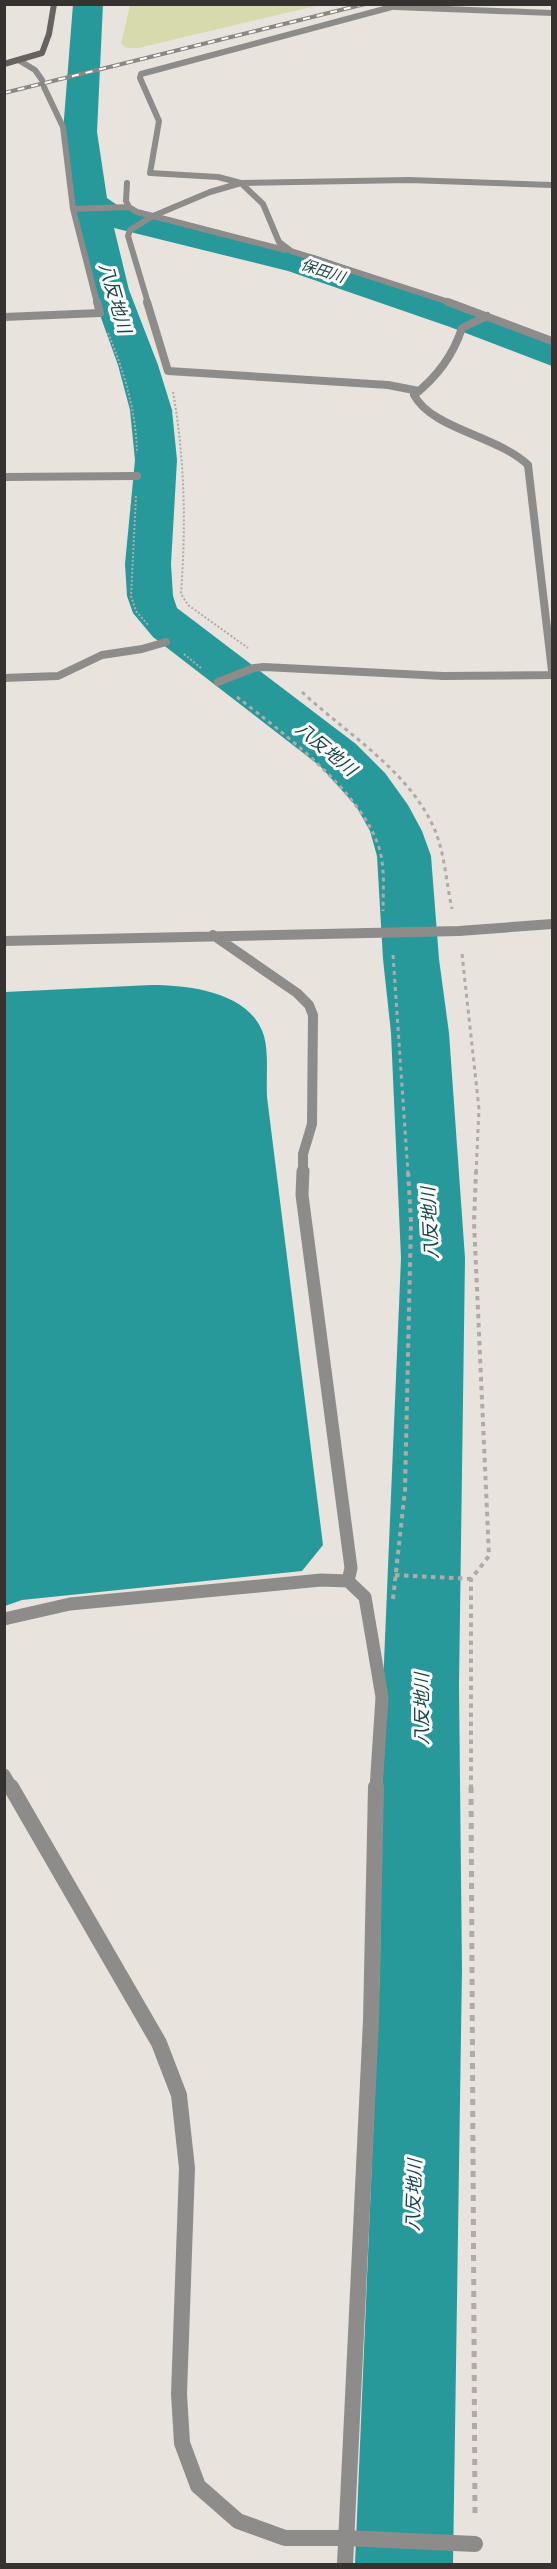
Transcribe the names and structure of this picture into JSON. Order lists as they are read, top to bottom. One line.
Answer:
{"water":["保田川","八反地川"]}
